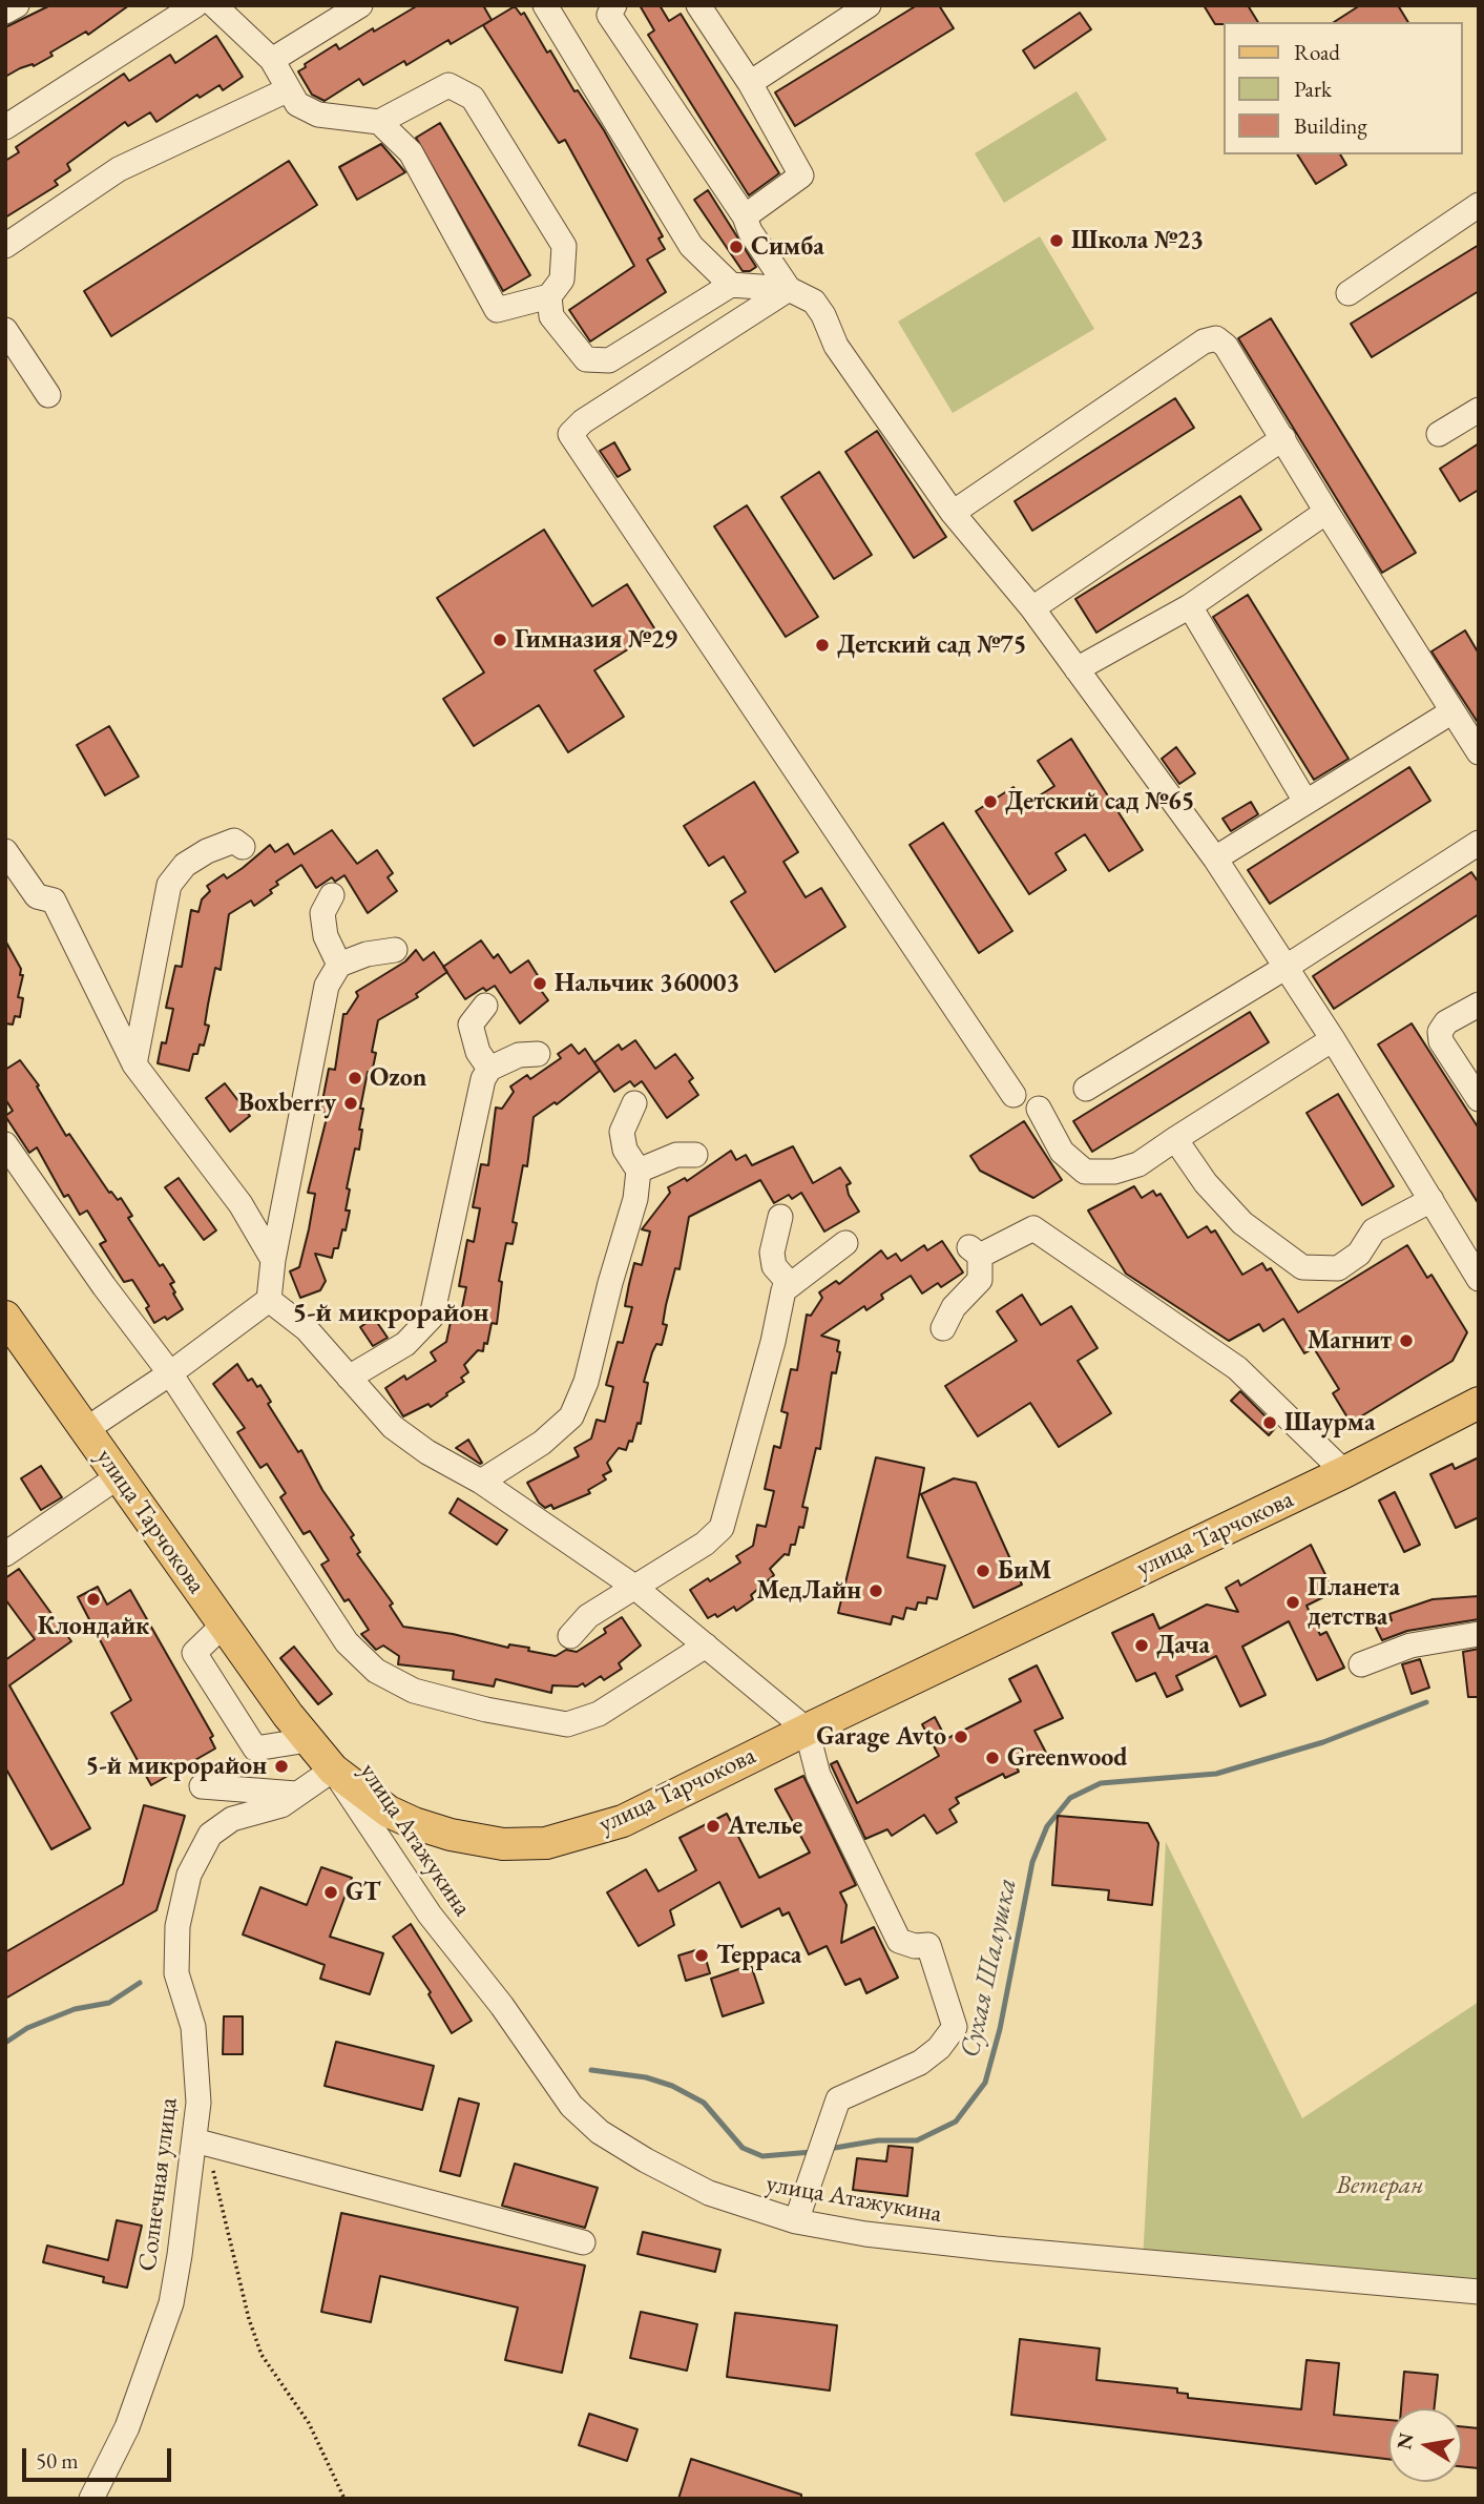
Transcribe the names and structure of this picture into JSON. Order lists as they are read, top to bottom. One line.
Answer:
{"streets":{"main road":["улица Тарчокова"],"street":["улица Атажукина","Солнечная улица"]},"crossings":[["улица Тарчокова","улица Атажукина"],["улица Тарчокова","Солнечная улица"],["улица Атажукина","Солнечная улица"]],"districts":["5-й микрорайон"],"water":["Сухая Шалушка"],"parks":["Ветеран"],"places":["Школа №23","Симба","Гимназия №29","Детский сад №75","Детский сад №65","Нальчик 360003","Ozon","Boxberry","Магнит","Шаурма","БиМ","МедЛайн","Клондайк","Планета детства","Дача","Garage Avto","Greenwood","5-й микрорайон","Ателье","GT","Терраса"],"legend":["Road","Park","Building"],"scale_bar":"50 m","north":"left"}
